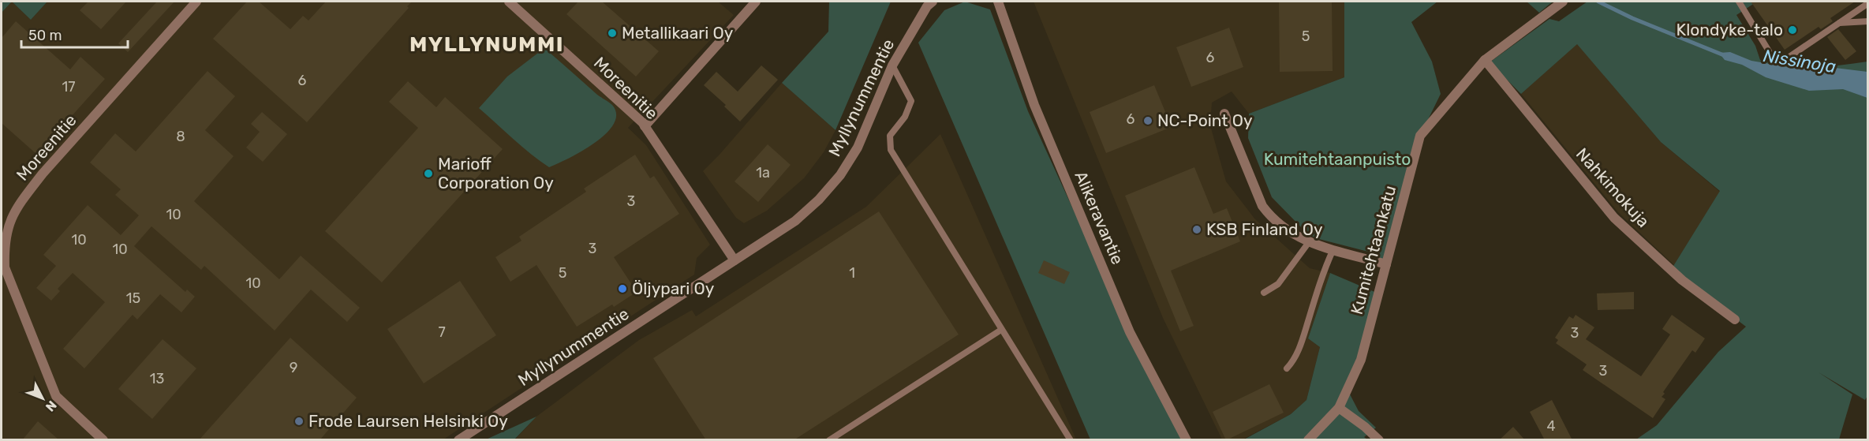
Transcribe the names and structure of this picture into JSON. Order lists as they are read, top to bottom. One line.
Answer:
{"streets":{"street":["Moreenitie","Myllynummentie","Nahkimokuja","Alikeravantie","Kumitehtaankatu"]},"crossings":[["Moreenitie","Myllynummentie"],["Nahkimokuja","Kumitehtaankatu"]],"districts":["MYLLYNUMMI"],"water":["Nissinoja"],"parks":["Kumitehtaanpuisto"],"places":["Klondyke-talo","Metallikaari Oy","NC-Point Oy","Marioff Corporation Oy","KSB Finland Oy","Öljypari Oy","Frode Laursen Helsinki Oy"],"house_numbers":["5","6","6","17","6","8","1a","3","10","10","3","10","5","1","10","15","7","3","9","3","13","4"],"scale_bar":"50 m","north":"bottom right"}
